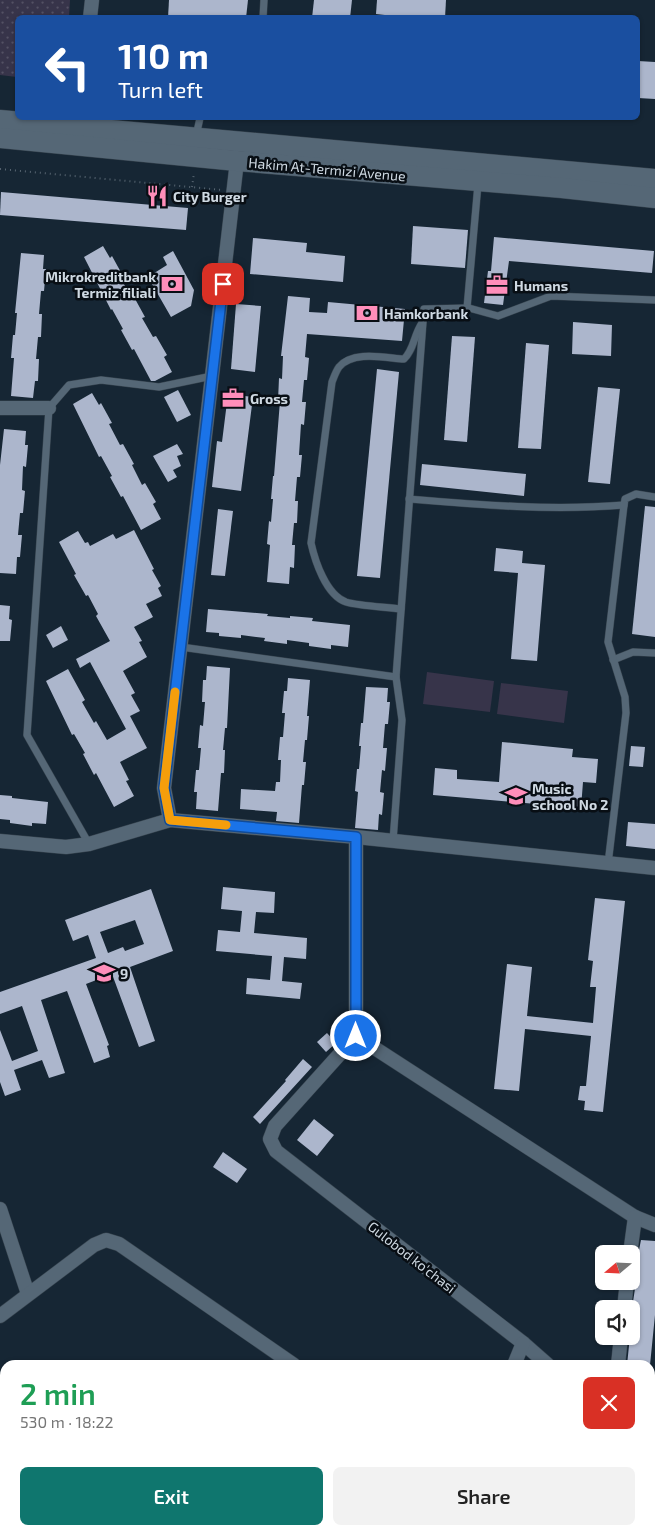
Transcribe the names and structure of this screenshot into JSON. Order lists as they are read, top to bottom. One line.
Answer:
{"streets":{"main road":["Hakim At-Termizi Avenue"],"street":["Gulobod ko'chasi"]},"places":{"restaurant":["City Burger"],"bank":["Mikrokreditbank Termiz filiali","Hamkorbank"],"office":["Humans","Gross"],"school or university":["Music school No 2","9"]},"north":"left","page":{"turn":["110 m","Turn left"],"heading":["2 min","530 m · 18:22"],"buttons":["Exit","Share"]}}
